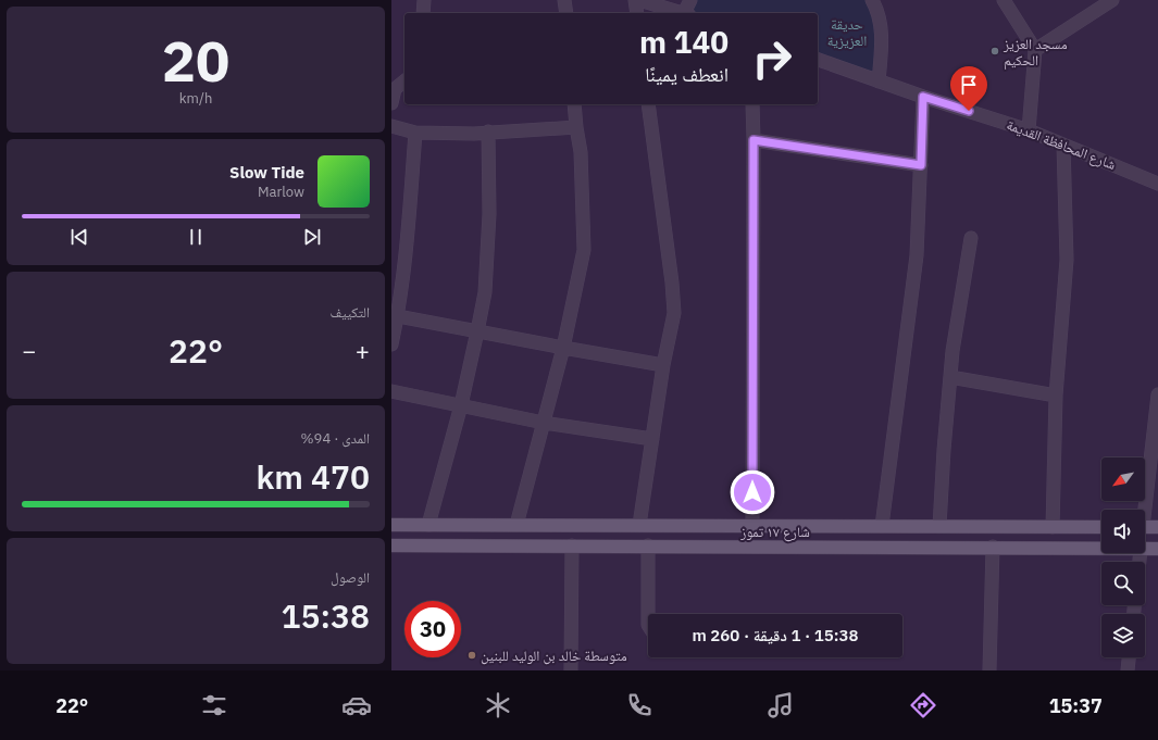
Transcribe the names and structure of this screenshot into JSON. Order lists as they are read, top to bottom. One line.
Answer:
{"streets":{"main road":["شارع ١٧ تموز"],"street":["شارع المحافظة القديمة"]},"parks":["حديقة العزيزية"],"places":["مسجد العزيز الحكيم","متوسطة خالد بن الوليد للبنين"],"north":"bottom left","page":{"tile":[["20","km/h"],"التكييف",["المدى · 94%","470 km"],["الوصول","15:38"]],"turn":["140 m","انعطف يمينًا"],"song":["Slow Tide","Marlow"],"heat":["−","22°","+"],"limit":"30","trip":"15:38 · 1 دقيقة · 260 m","tabs":["15:37","22°"]}}
